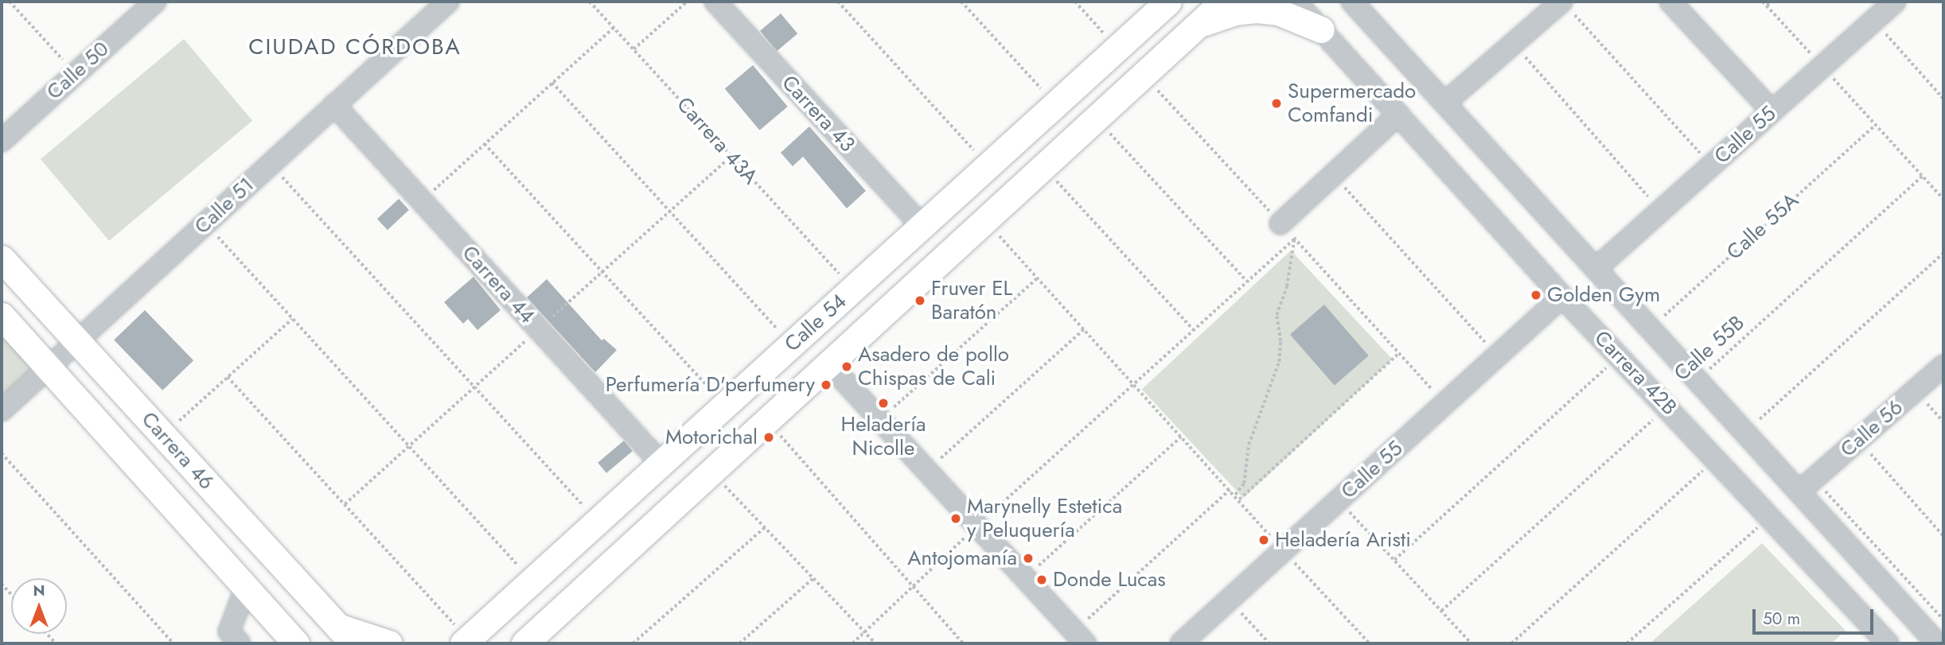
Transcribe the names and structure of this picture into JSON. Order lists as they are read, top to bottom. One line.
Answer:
{"streets":{"main road":["Calle 54","Carrera 46"],"street":["Calle 50","Carrera 43","Calle 55","Calle 51","Carrera 44","Carrera 42B","Calle 56"],"path":["Carrera 43A","Calle 55A","Calle 55B"]},"crossings":[["Carrera 43","Calle 54"],["Calle 55","Carrera 42B"],["Calle 51","Carrera 44"],["Calle 51","Carrera 46"],["Calle 55A","Carrera 42B"],["Carrera 44","Calle 54"],["Calle 55B","Carrera 42B"],["Carrera 42B","Calle 56"]],"districts":["CIUDAD CÓRDOBA"],"places":["Supermercado Comfandi","Golden Gym","Fruver EL Baratón","Asadero de pollo Chispas de Cali","Perfumería D'perfumery","Heladería Nicolle","Motorichal","Marynelly Estetica y Peluquería","Heladería Aristi","Antojomanía","Donde Lucas"],"scale_bar":"50 m","north":"top"}
